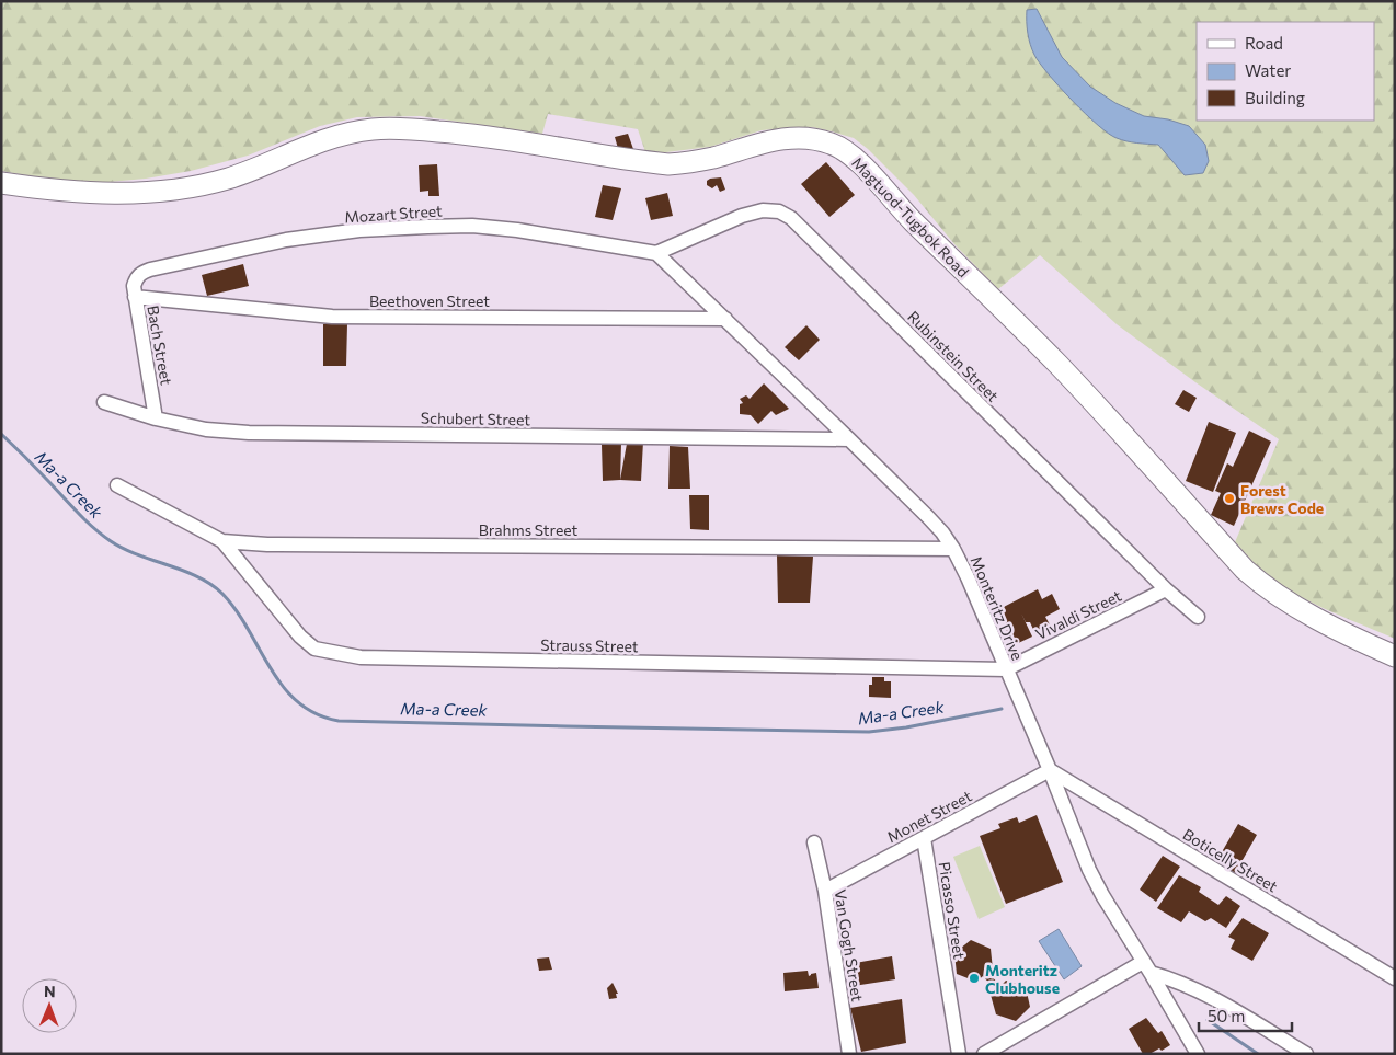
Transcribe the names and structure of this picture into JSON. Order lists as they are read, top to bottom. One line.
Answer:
{"streets":{"main road":["Magtuod-Tugbok Road"],"street":["Mozart Street","Beethoven Street","Bach Street","Rubinstein Street","Schubert Street","Brahms Street","Monteritz Drive","Vivaldi Street","Strauss Street","Monet Street","Boticelly Street","Picasso Street","Van Gogh Street"]},"crossings":[["Mozart Street","Bach Street"],["Mozart Street","Rubinstein Street"],["Mozart Street","Monteritz Drive"],["Beethoven Street","Bach Street"],["Beethoven Street","Monteritz Drive"],["Bach Street","Schubert Street"],["Rubinstein Street","Monteritz Drive"],["Rubinstein Street","Vivaldi Street"],["Schubert Street","Monteritz Drive"],["Brahms Street","Monteritz Drive"],["Brahms Street","Strauss Street"],["Monteritz Drive","Vivaldi Street"],["Monteritz Drive","Strauss Street"],["Monteritz Drive","Monet Street"],["Monteritz Drive","Boticelly Street"],["Vivaldi Street","Strauss Street"],["Monet Street","Boticelly Street"],["Monet Street","Picasso Street"],["Monet Street","Van Gogh Street"]],"water":["Ma-a Creek"],"places":["Forest Brews Code","Monteritz Clubhouse"],"legend":["Road","Water","Building"],"scale_bar":"50 m","north":"top"}
